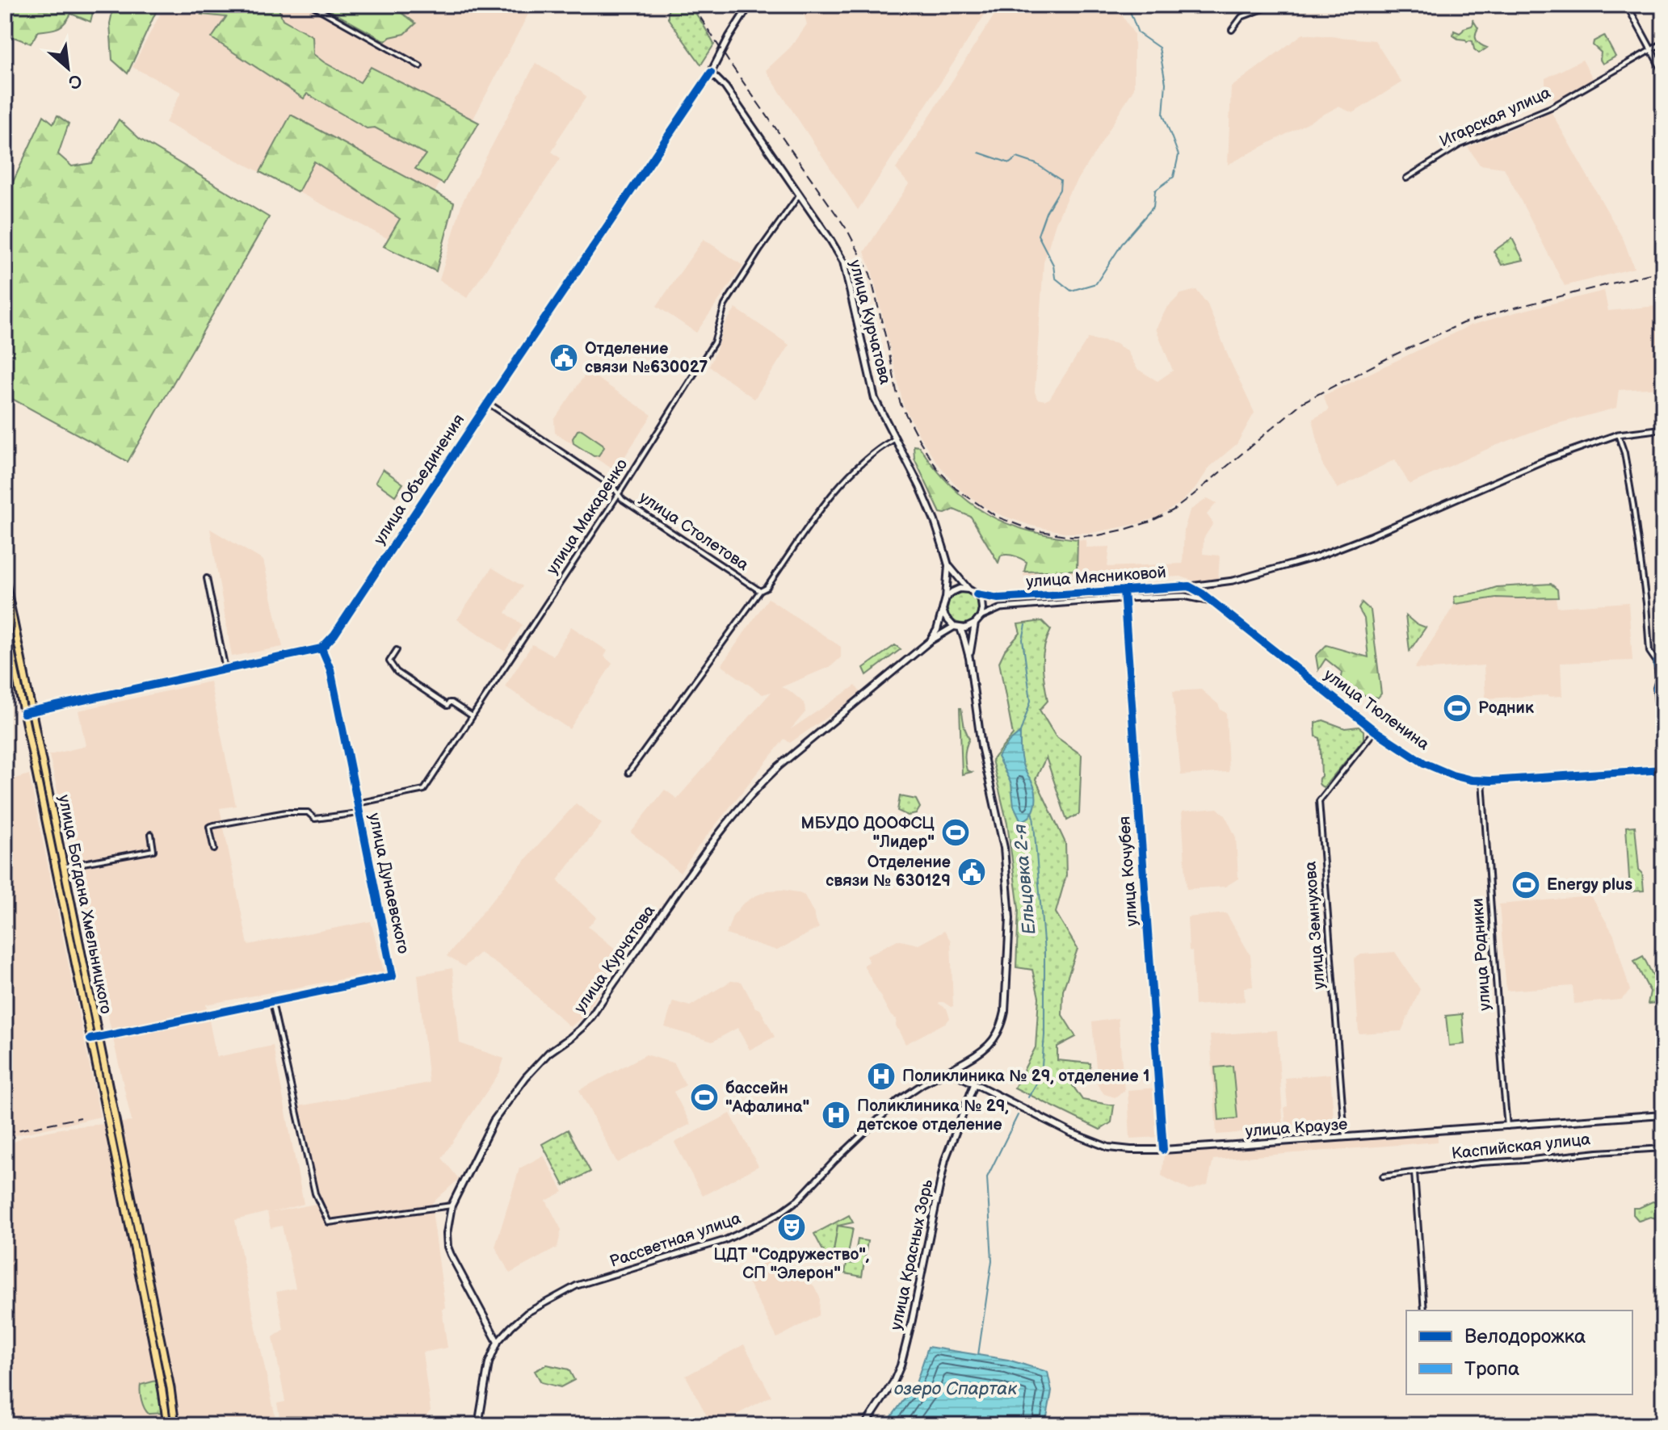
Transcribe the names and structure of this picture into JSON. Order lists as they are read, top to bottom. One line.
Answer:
{"streets":{"highway":["улица Богдана Хмельницкого"],"main road":["улица Курчатова","улица Объединения","улица Краузе","Рассветная улица","улица Красных Зорь"],"street":["Игарская улица","улица Макаренко","улица Столетова","улица Мясниковой","улица Тюленина","улица Кочубея","улица Дунаевского","улица Земнухова","улица Родники","Каспийская улица"]},"crossings":[["улица Курчатова","улица Объединения"],["улица Курчатова","улица Макаренко"],["улица Курчатова","улица Мясниковой"],["улица Курчатова","Рассветная улица"],["улица Объединения","улица Столетова"],["улица Объединения","улица Дунаевского"],["улица Макаренко","улица Столетова"],["улица Макаренко","улица Дунаевского"],["улица Мясниковой","улица Тюленина"],["улица Мясниковой","улица Кочубея"],["улица Тюленина","улица Земнухова"],["улица Тюленина","улица Родники"],["улица Кочубея","улица Краузе"],["улица Дунаевского","улица Богдана Хмельницкого"],["улица Земнухова","улица Краузе"],["улица Родники","улица Краузе"],["улица Краузе","Рассветная улица"],["улица Краузе","улица Красных Зорь"]],"water":["Ельцовка 2-я","озеро Спартак"],"places":{"public building":["Отделение связи №630027","Отделение связи № 630129"],"sports":["Родник","МБУДО ДООФСЦ \"Лидер\"","Energy plus","бассейн \"Афалина\""],"hospital":["Поликлиника № 29, отделение 1","Поликлиника № 29, детское отделение"],"theatre":["ЦДТ \"Содружество\", СП \"Элерон\""]},"legend":["Велодорожка","Тропа"],"north":"bottom right"}
